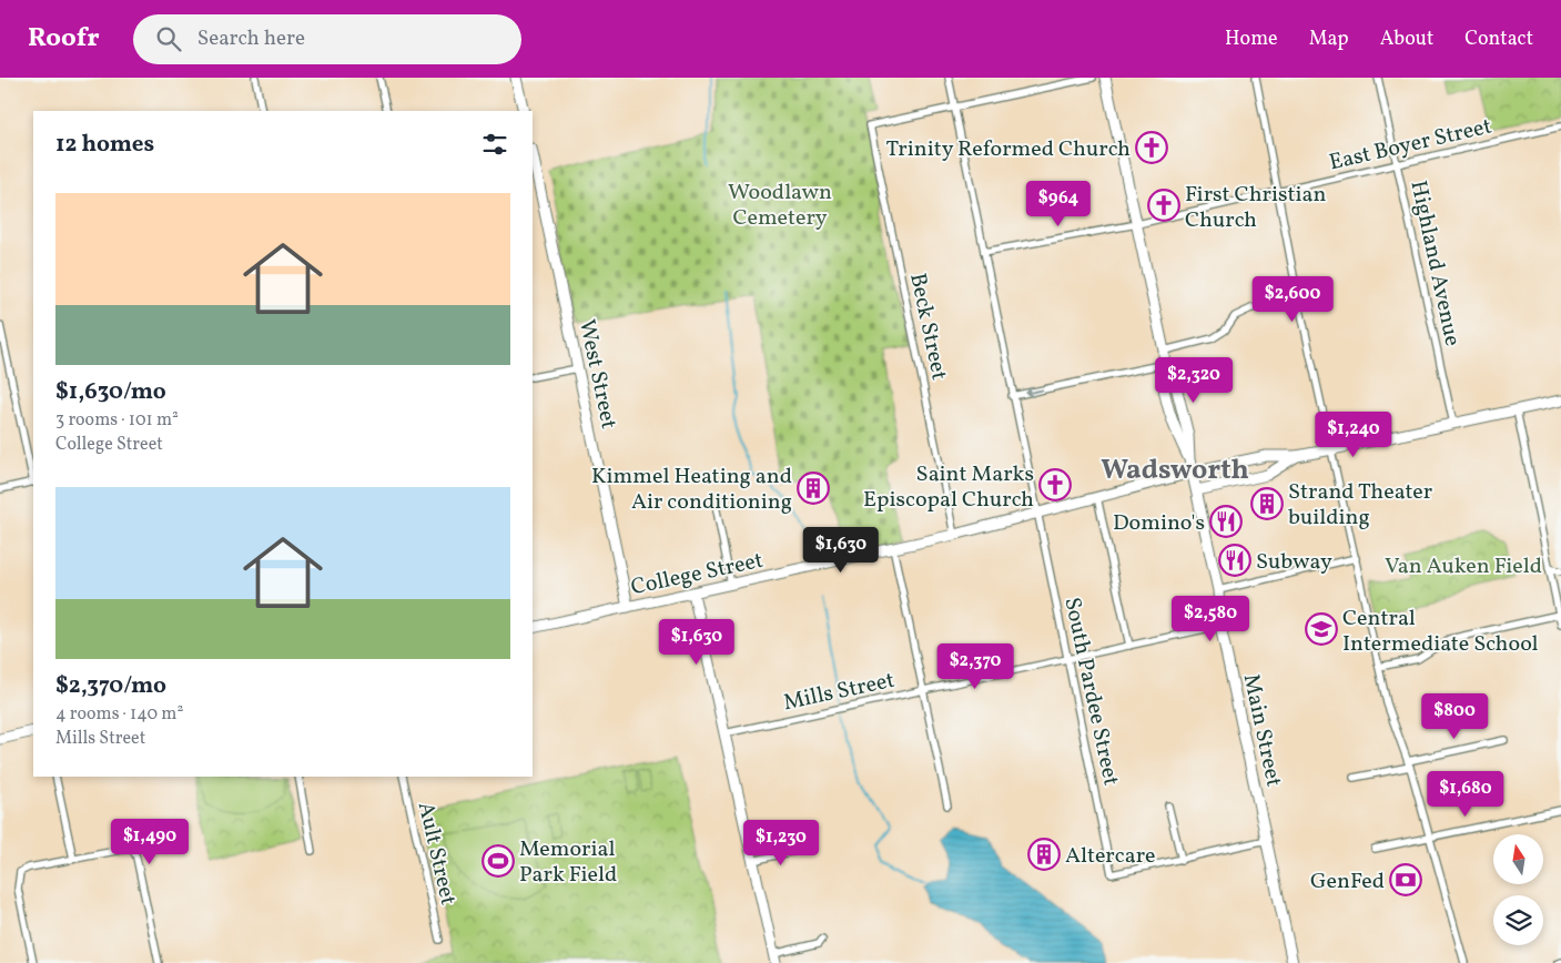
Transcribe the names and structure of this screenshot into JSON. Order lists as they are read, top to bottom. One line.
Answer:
{"streets":{"main road":["West Street","College Street","Main Street"],"street":["East Boyer Street","Highland Avenue","Beck Street","Mills Street","South Pardee Street","Ault Street"]},"crossings":[["East Boyer Street","Highland Avenue"],["East Boyer Street","South Pardee Street"],["East Boyer Street","Main Street"],["Beck Street","College Street"],["Beck Street","South Pardee Street"],["West Street","College Street"],["College Street","South Pardee Street"],["College Street","Main Street"],["Mills Street","South Pardee Street"],["Mills Street","Main Street"]],"districts":["Wadsworth"],"parks":["Woodlawn Cemetery","Van Auken Field"],"places":{"church":["Trinity Reformed Church","First Christian Church","Saint Marks Episcopal Church"],"building":["Kimmel Heating and Air conditioning","Strand Theater building","Altercare"],"restaurant":["Domino's","Subway"],"school or university":["Central Intermediate School"],"sports":["Memorial Park Field"],"bank":["GenFed"]},"north":"top","page":{"header":"Roofr","search":"Search here","nav":["Home","Map","About","Contact"],"heading":"12 homes","list":[{"name":"$1,630/mo","note":"3 rooms · 101 m² · College Street"},{"name":"$2,370/mo","note":"4 rooms · 140 m² · Mills Street"}],"price":["$964","$2,600","$2,320","$1,240","$1,630","$2,580","$1,630","$2,370","$800","$1,680","$1,490","$1,230"]}}
